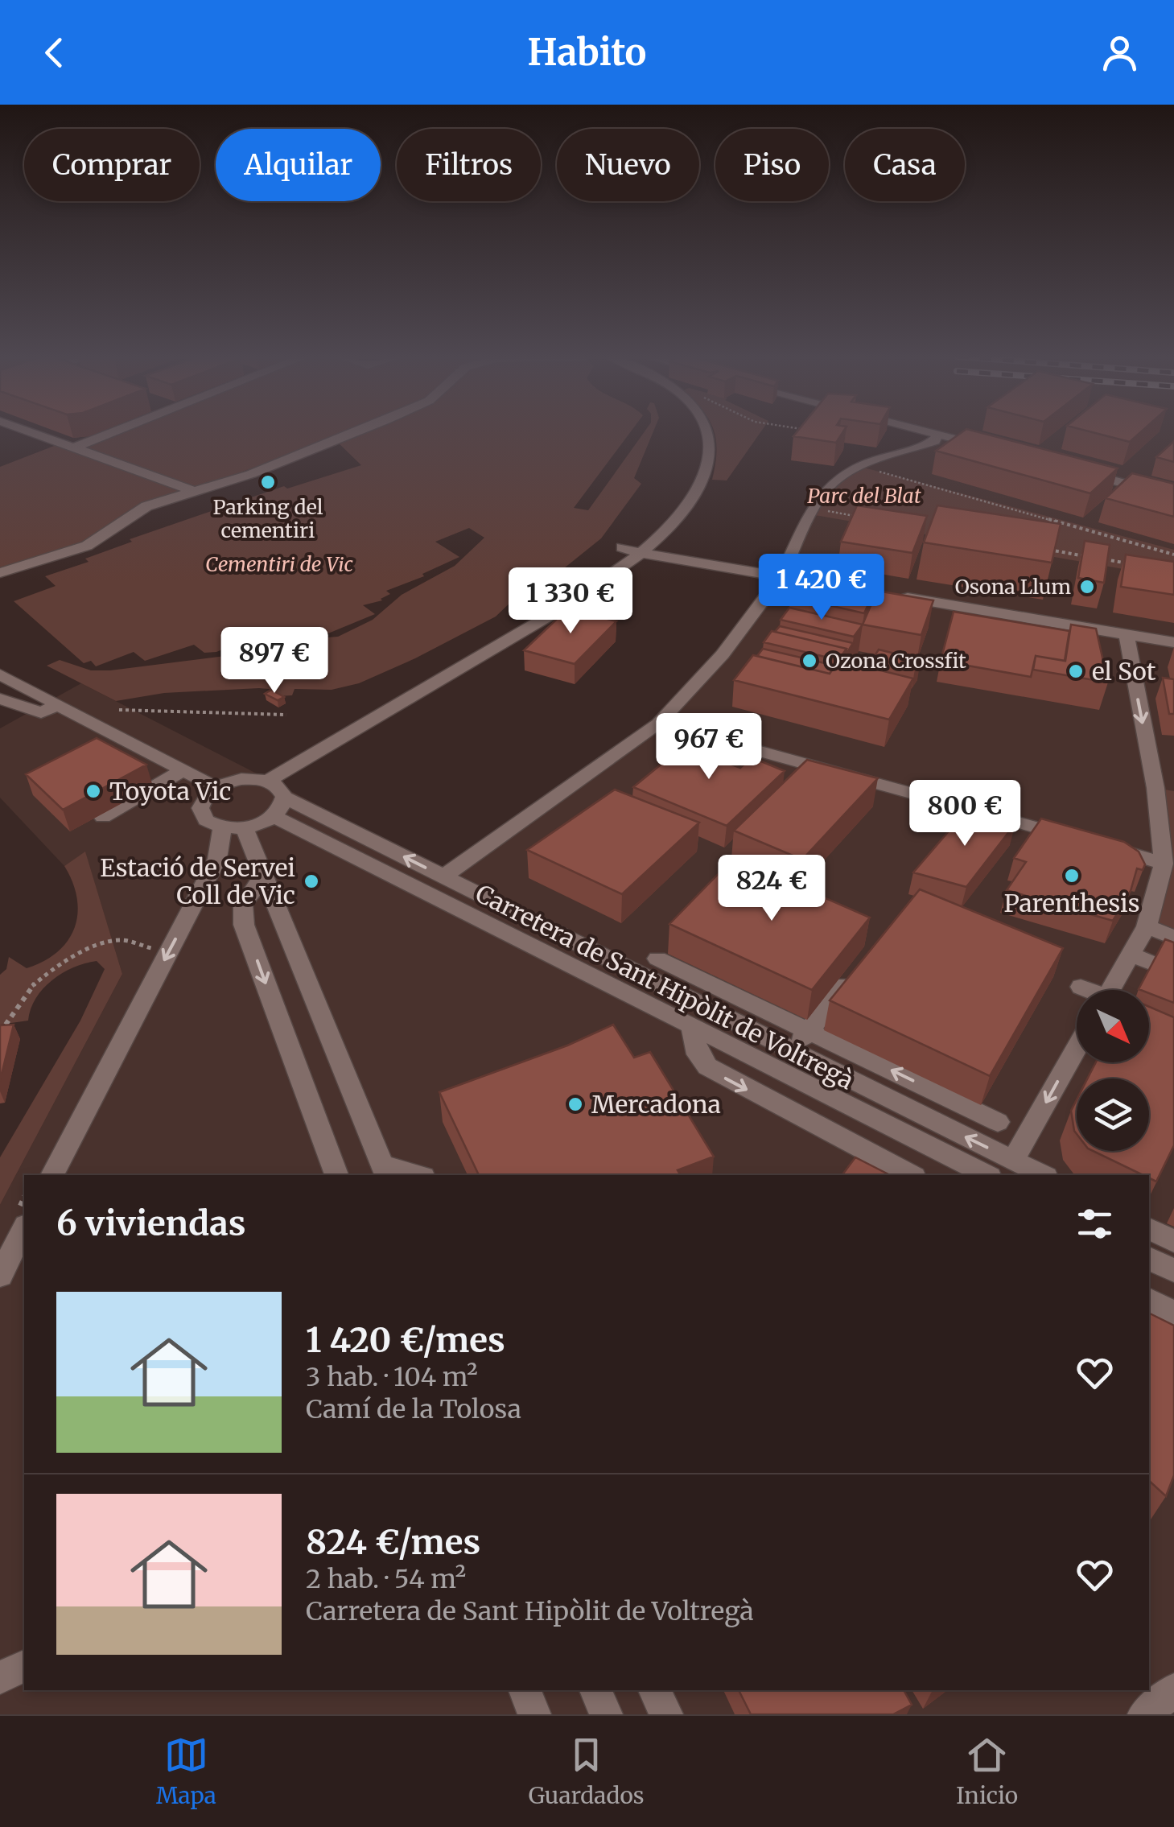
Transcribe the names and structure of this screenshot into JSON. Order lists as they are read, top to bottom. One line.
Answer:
{"streets":{"street":["Carretera de Sant Hipòlit de Voltregà"]},"parks":["Parc del Blat","Cementiri de Vic"],"places":["Parking del cementiri","Osona Llum","Ozona Crossfit","el Sot","Toyota Vic","Parenthesis","Estació de Servei Coll de Vic","Mercadona"],"north":"bottom right","page":{"header":"Habito","chip":["Comprar","Alquilar","Filtros","Nuevo","Piso","Casa"],"price":["1 420 €","1 330 €","897 €","967 €","800 €","824 €"],"heading":"6 viviendas","list":[{"name":"1 420 €/mes","note":"3 hab. · 104 m² · Camí de la Tolosa"},{"name":"824 €/mes","note":"2 hab. · 54 m² · Carretera de Sant Hipòlit de Voltregà"}],"tabs":["Mapa","Guardados","Inicio"]}}
